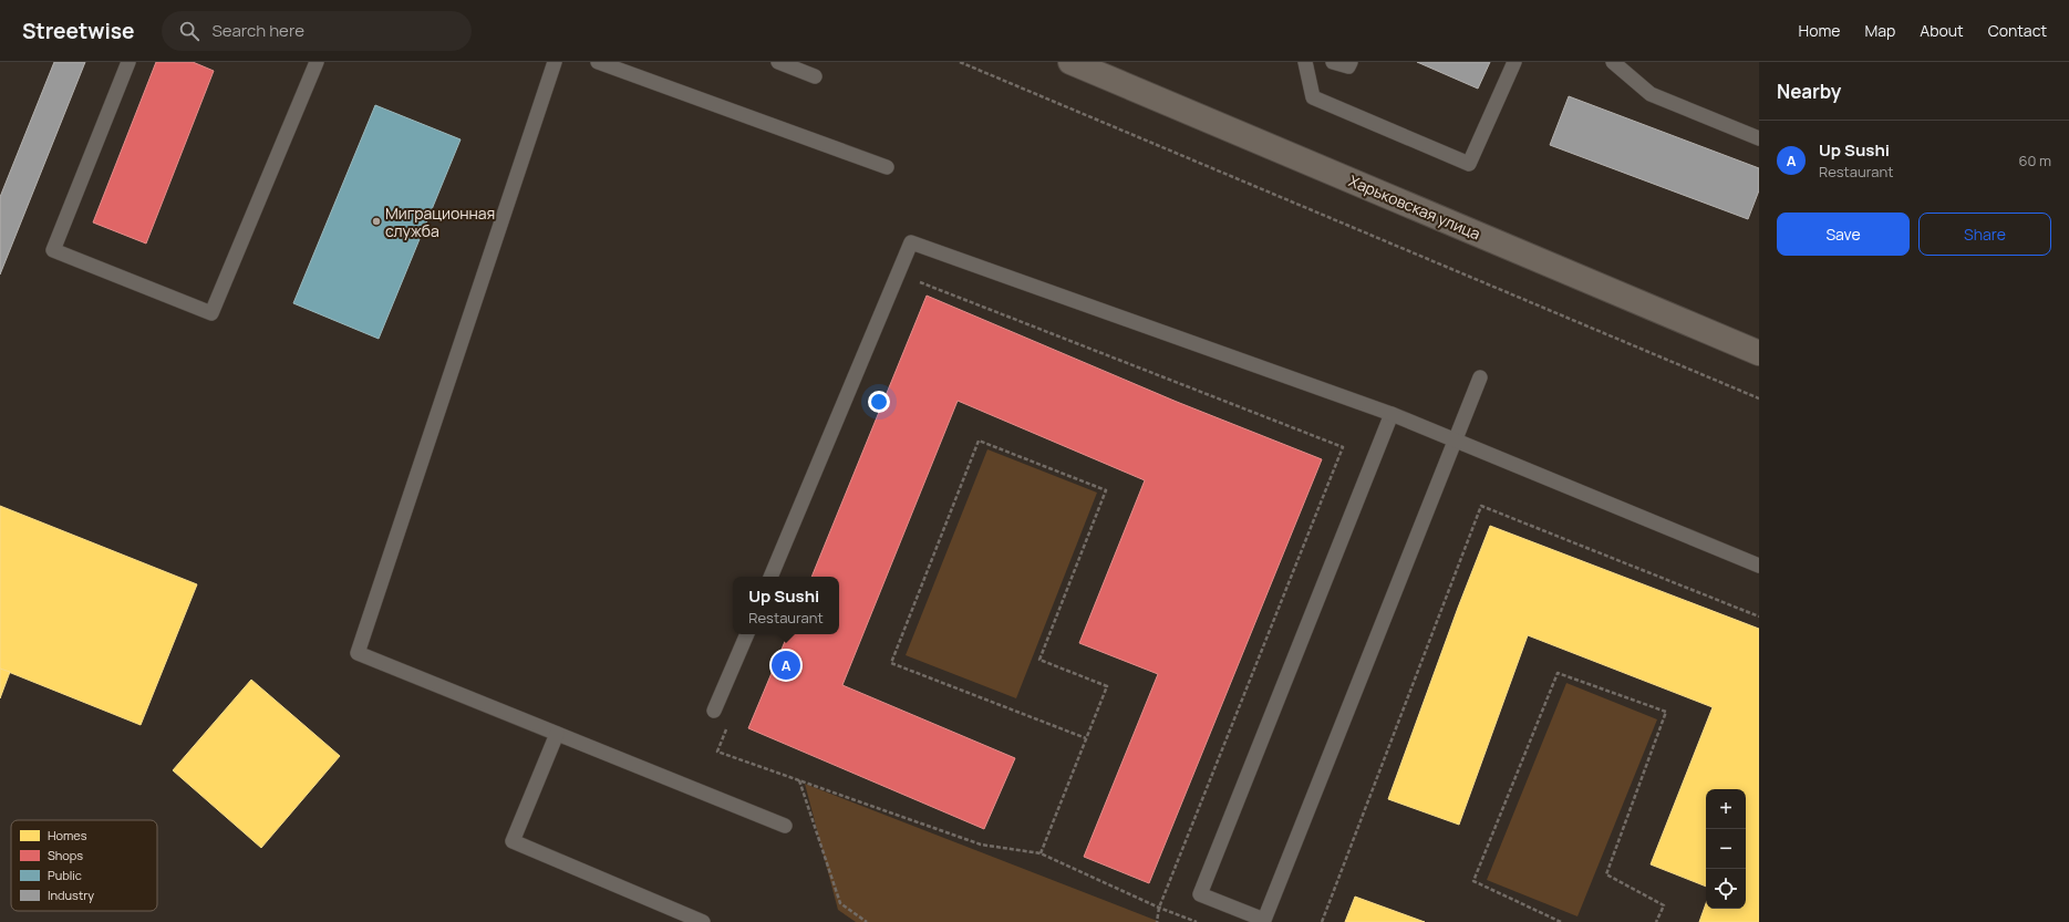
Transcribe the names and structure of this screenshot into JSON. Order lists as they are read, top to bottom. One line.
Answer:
{"streets":{"street":["Харьковская улица"]},"places":["Миграционная служба"],"legend":["Homes","Shops","Public","Industry"],"page":{"header":"Streetwise","search":"Search here","nav":["Home","Map","About","Contact"],"heading":"Nearby","list":[{"mark":"A","name":"Up Sushi","note":"Restaurant","value":"60 m"}],"buttons":["Save","Share"],"popup":["Up Sushi","Restaurant"],"pins":"A","map_buttons":["+","−"]}}
